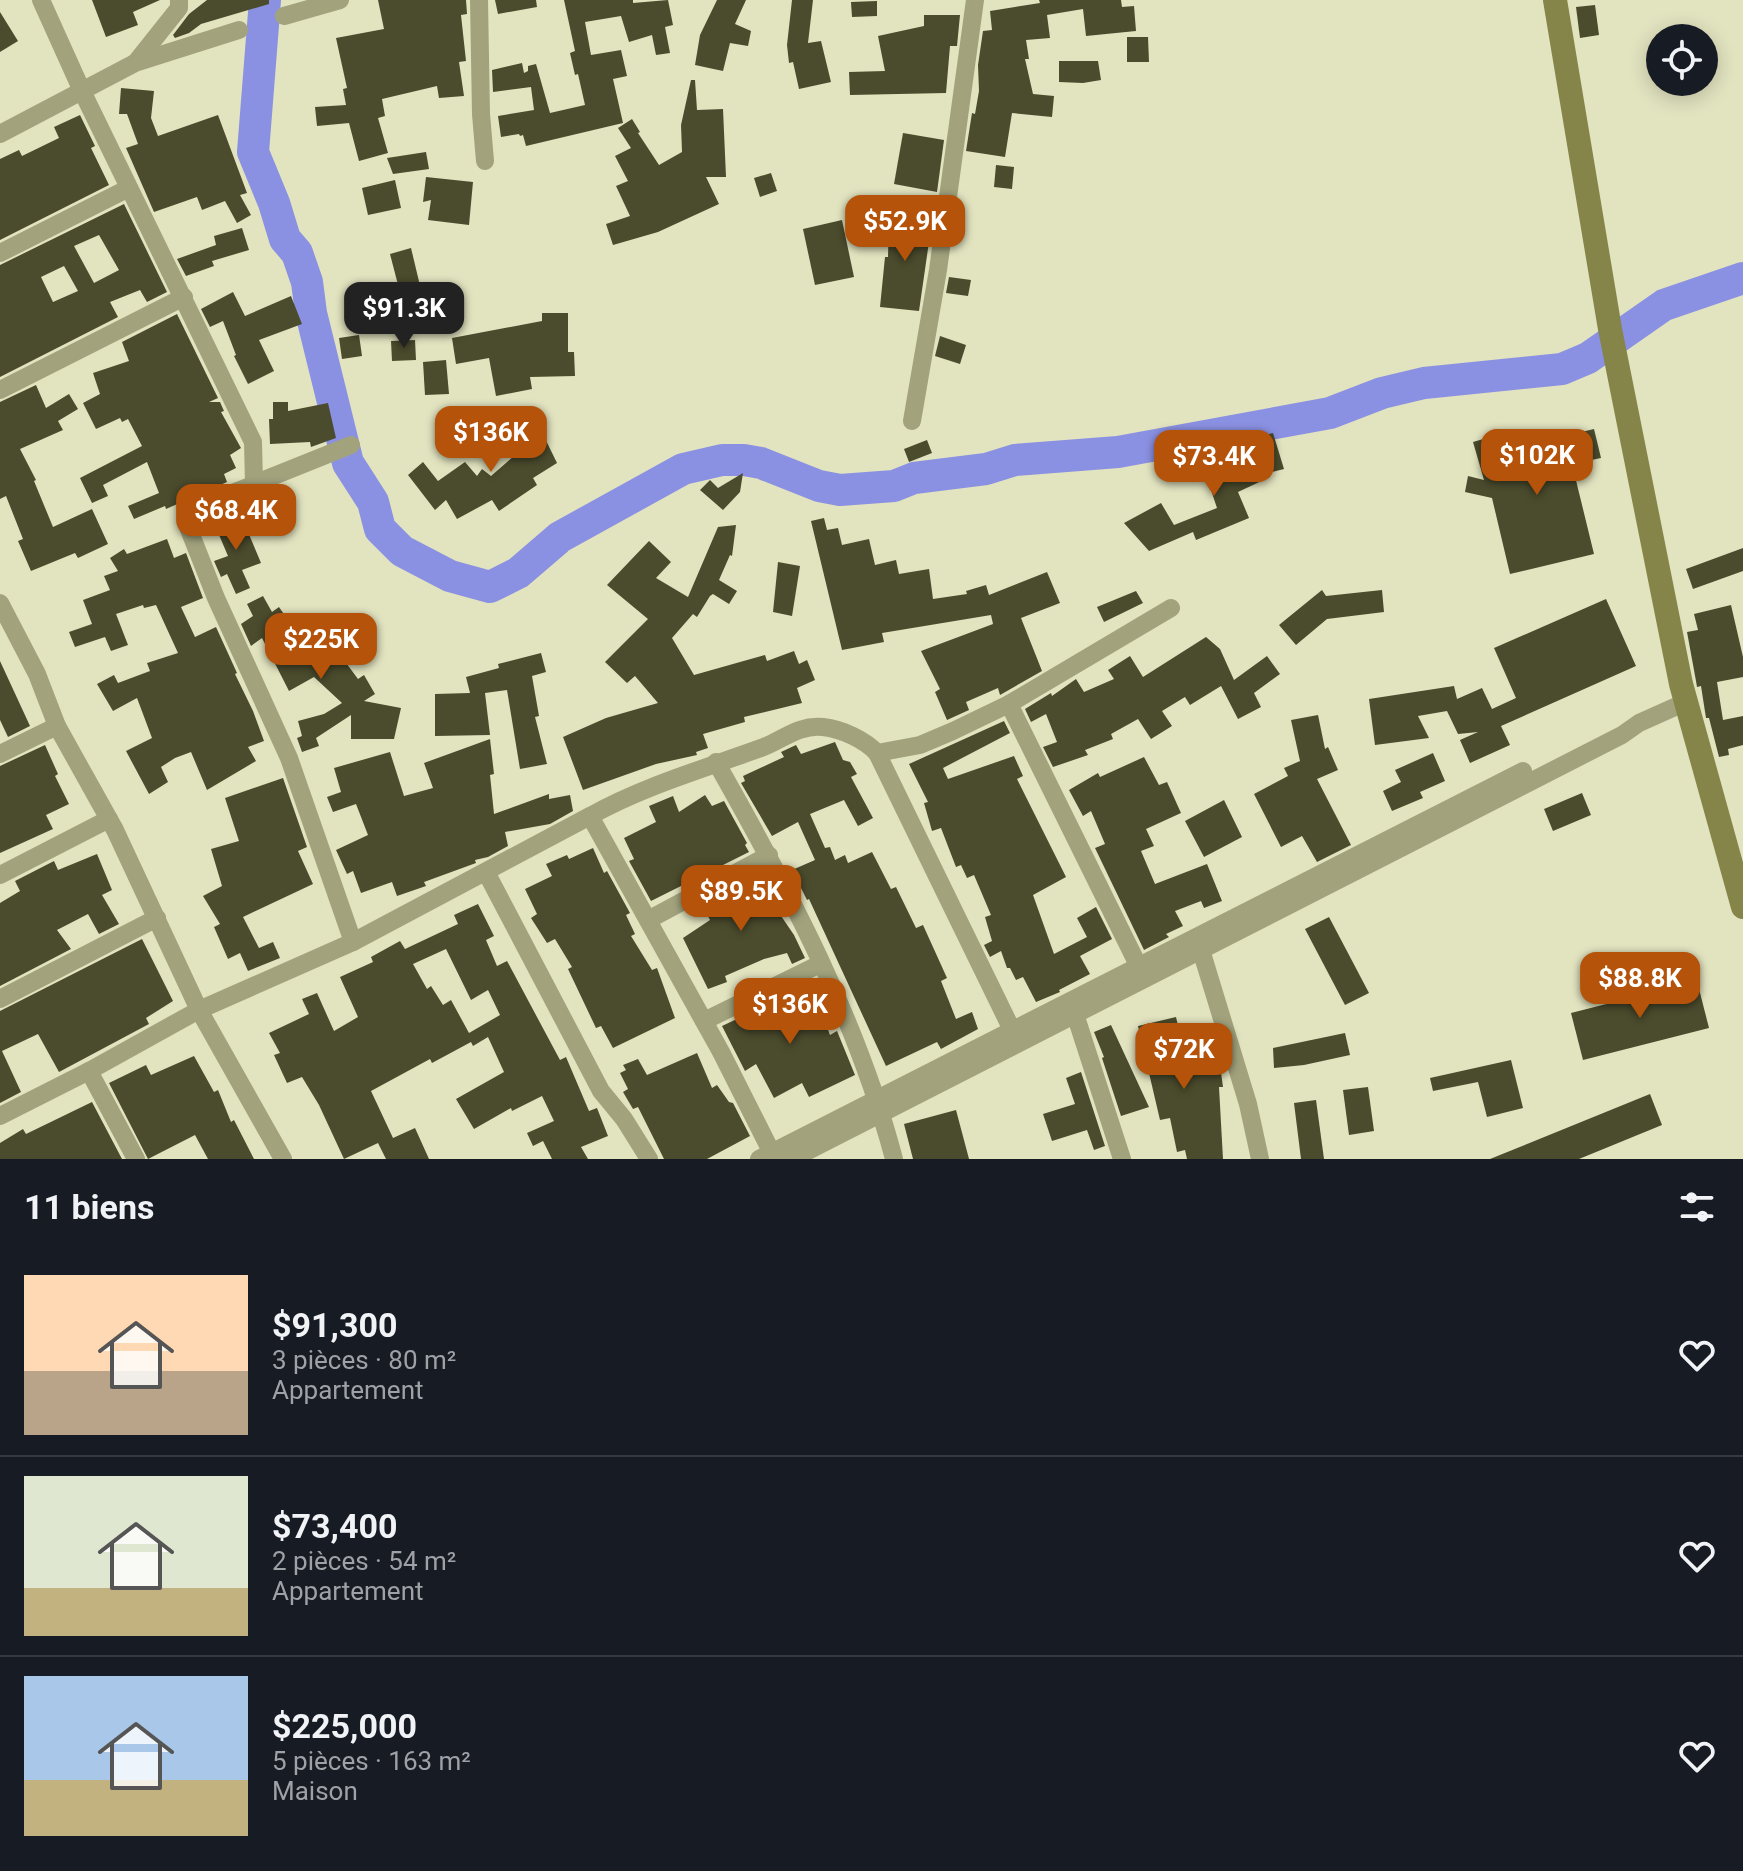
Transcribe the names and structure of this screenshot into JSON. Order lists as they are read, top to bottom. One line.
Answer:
{"page":{"price":["$52.9K","$91.3K","$136K","$102K","$73.4K","$68.4K","$225K","$89.5K","$88.8K","$136K","$72K"],"heading":"11 biens","list":[{"name":"$91,300","note":"3 pièces · 80 m² · Appartement"},{"name":"$73,400","note":"2 pièces · 54 m² · Appartement"},{"name":"$225,000","note":"5 pièces · 163 m² · Maison"}]}}
